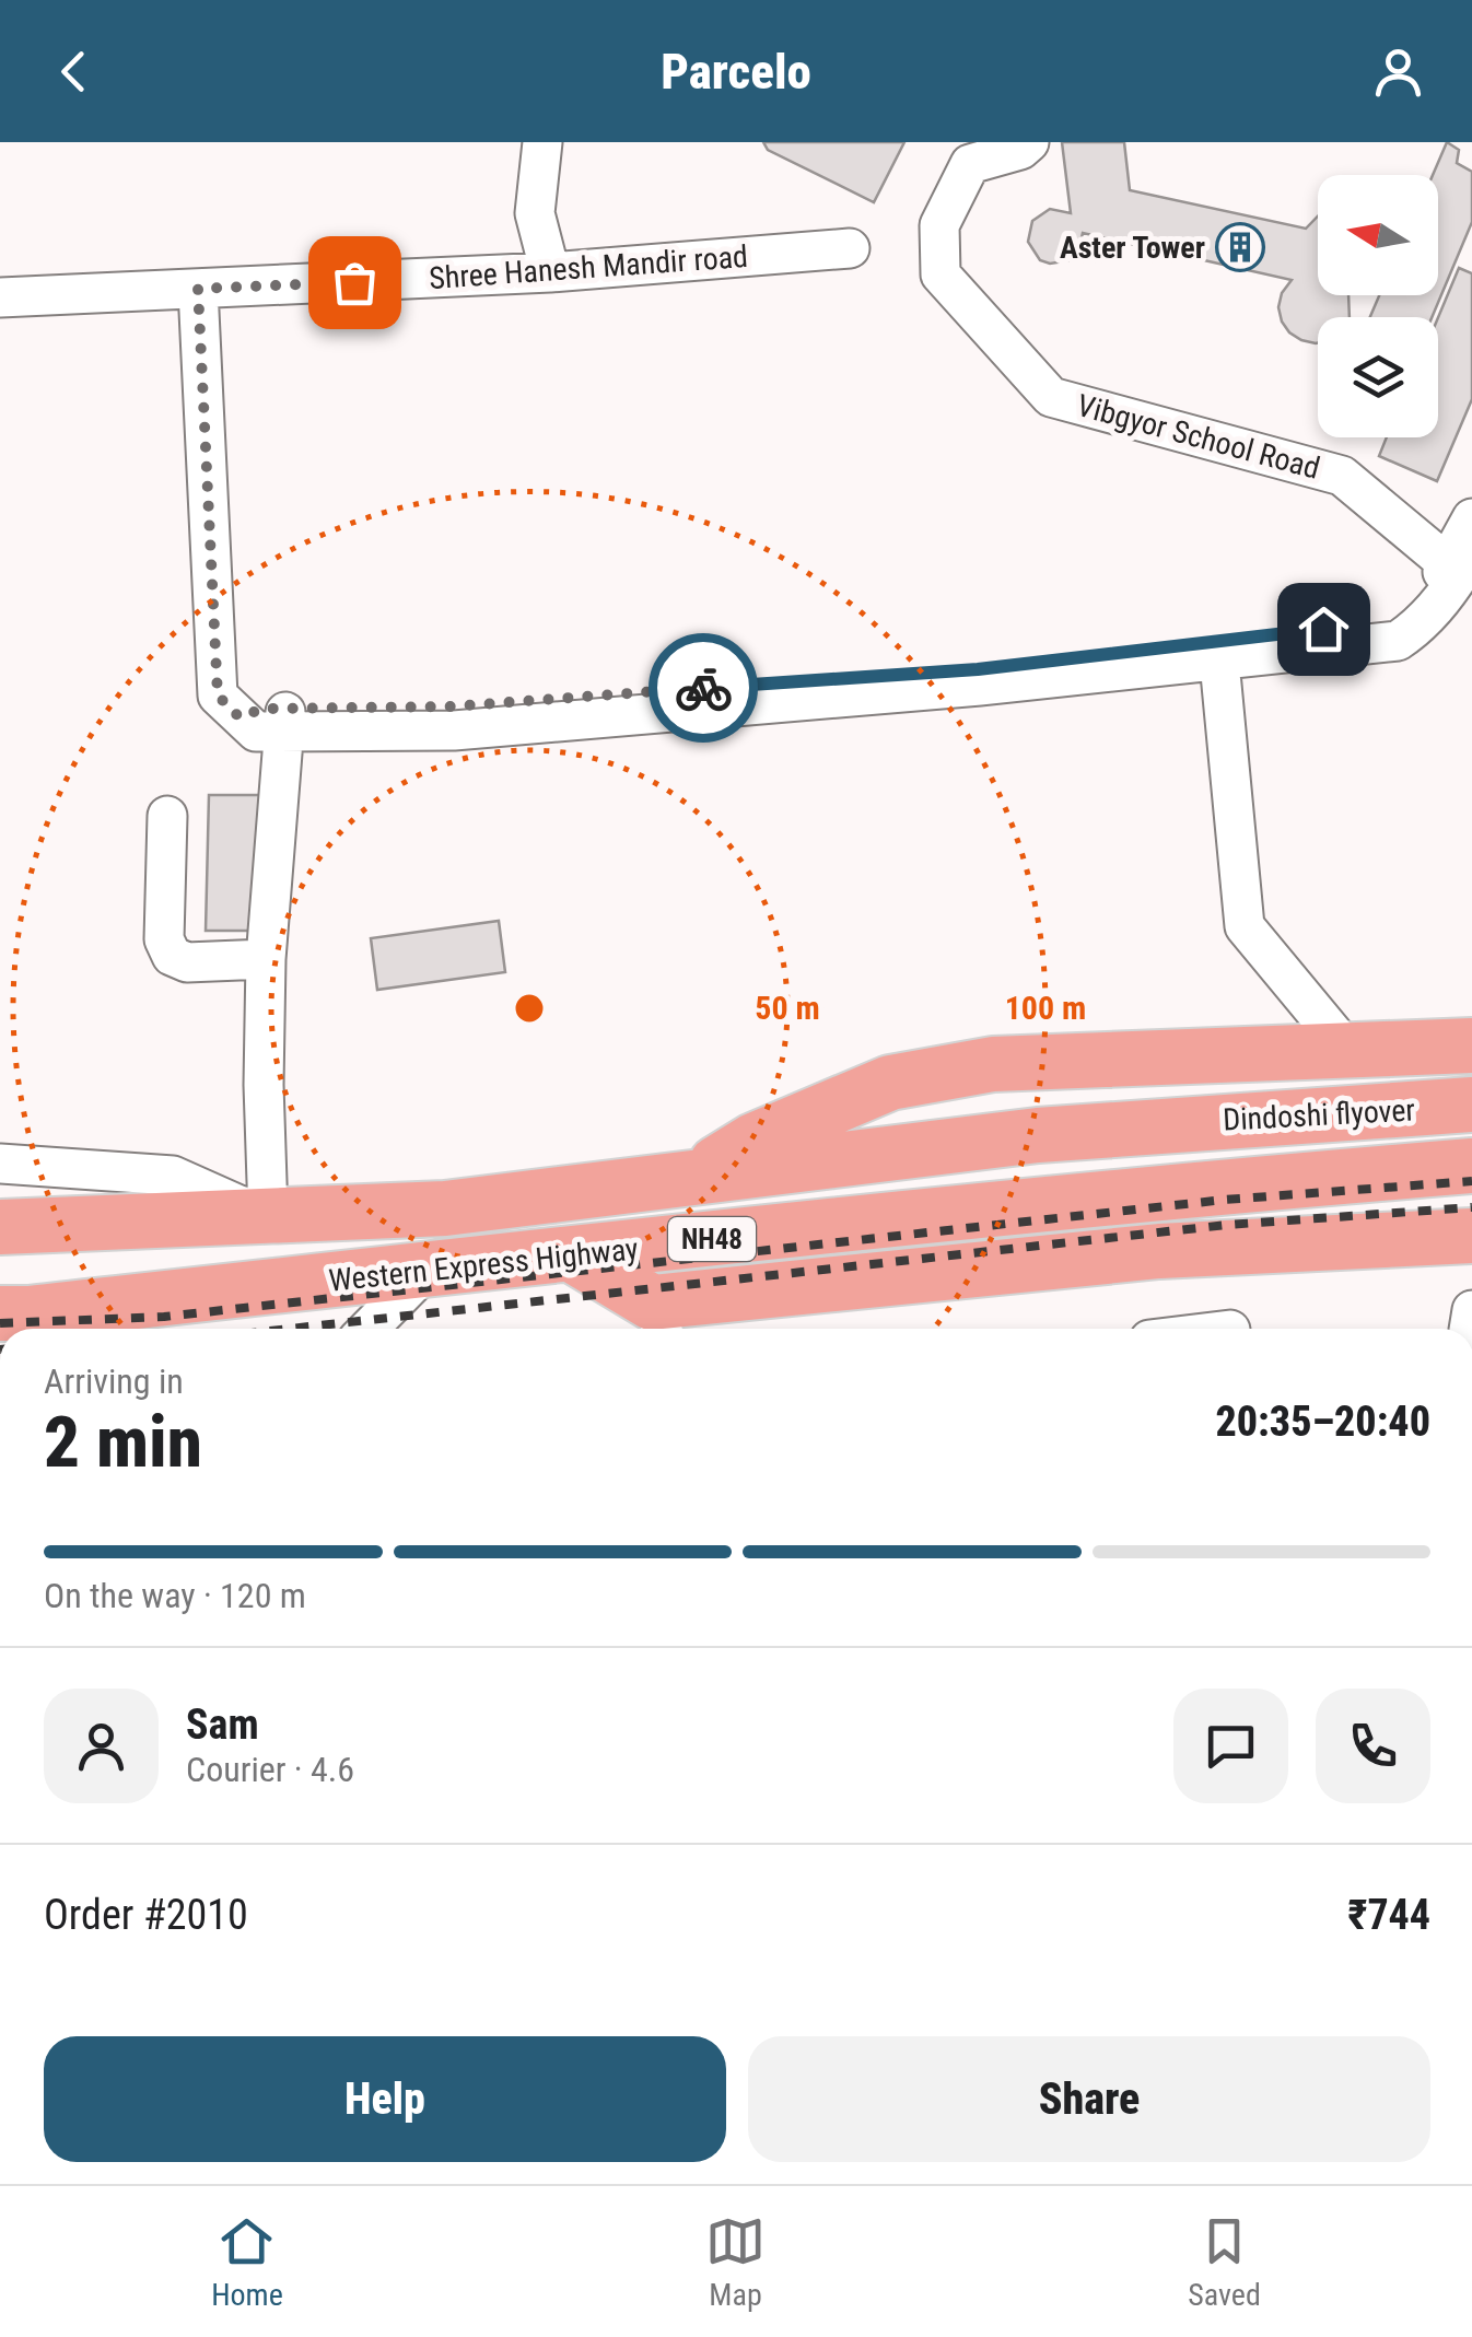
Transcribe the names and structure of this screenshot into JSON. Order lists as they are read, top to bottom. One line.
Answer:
{"streets":{"highway":["Dindoshi flyover","NH48","Western Express Highway"],"street":["Shree Hanesh Mandir road","Vibgyor School Road"]},"crossings":[["Dindoshi flyover","Western Express Highway"],["NH48","Western Express Highway"]],"places":{"building":["Aster Tower"]},"north":"left","page":{"header":"Parcelo","heading":["2 min","Arriving in","20:35–20:40"],"panel":["Sam","Courier · 4.6","Order #2010","₹744"],"bar":"On the way · 120 m","buttons":["Help","Share"],"tabs":["Home","Map","Saved"]},"rings":["50 m","100 m"]}
